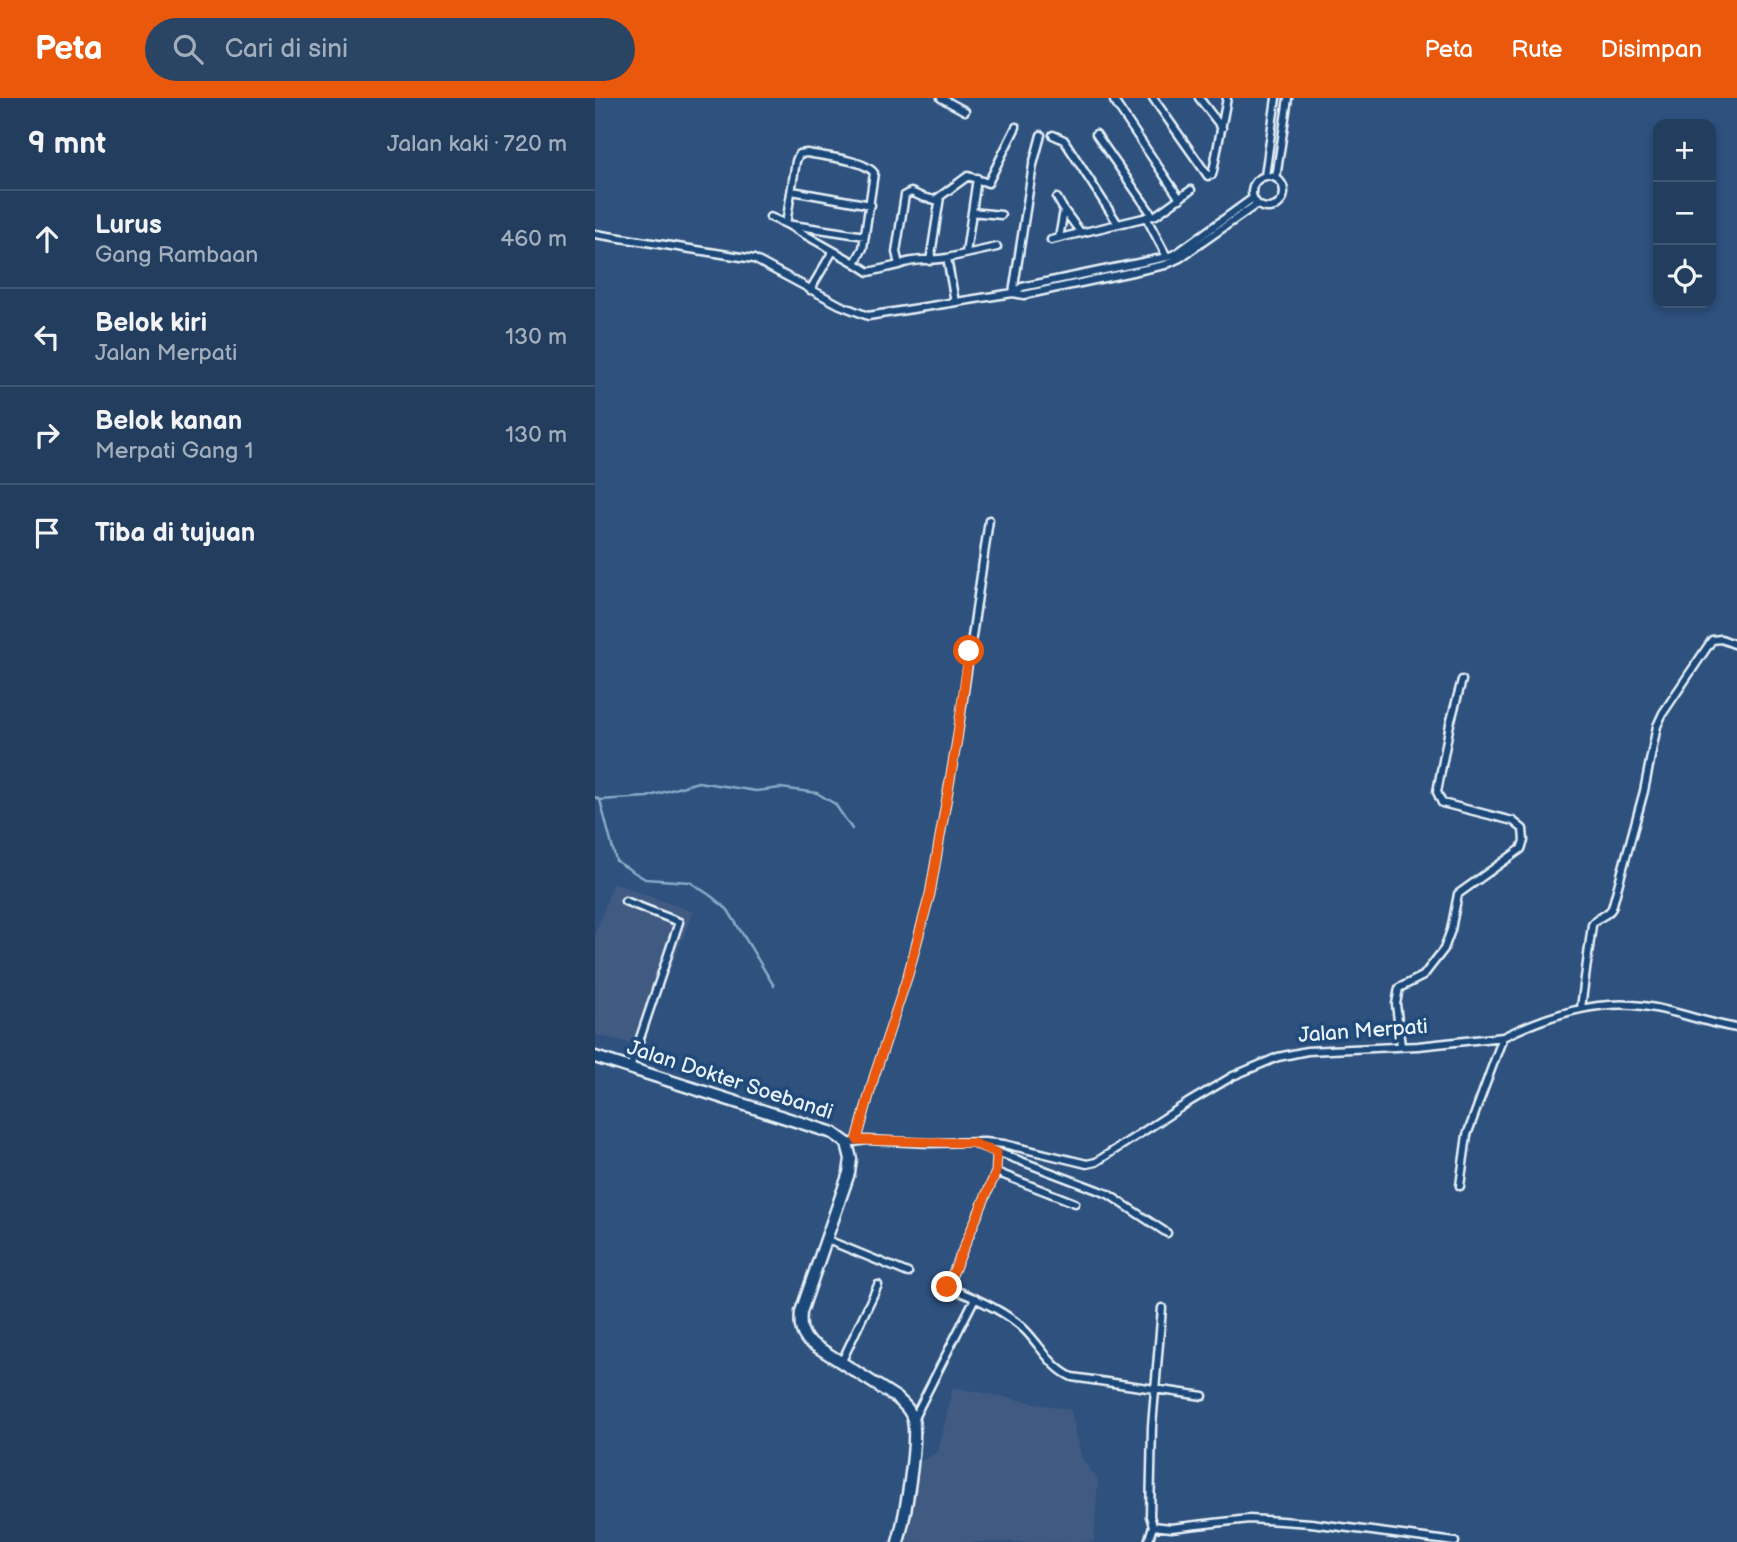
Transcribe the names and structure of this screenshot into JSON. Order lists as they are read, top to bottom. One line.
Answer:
{"streets":{"main road":["Jalan Dokter Soebandi"],"street":["Jalan Merpati"]},"crossings":[["Jalan Merpati","Jalan Dokter Soebandi"]],"page":{"header":"Peta","search":"Cari di sini","nav":["Peta","Rute","Disimpan"],"heading":["9 mnt","Jalan kaki · 720 m"],"map_buttons":["+","−"],"list":[["Lurus","Gang Rambaan","460 m"],["Belok kiri","Jalan Merpati","130 m"],["Belok kanan","Merpati Gang 1","130 m"],"Tiba di tujuan"]}}
